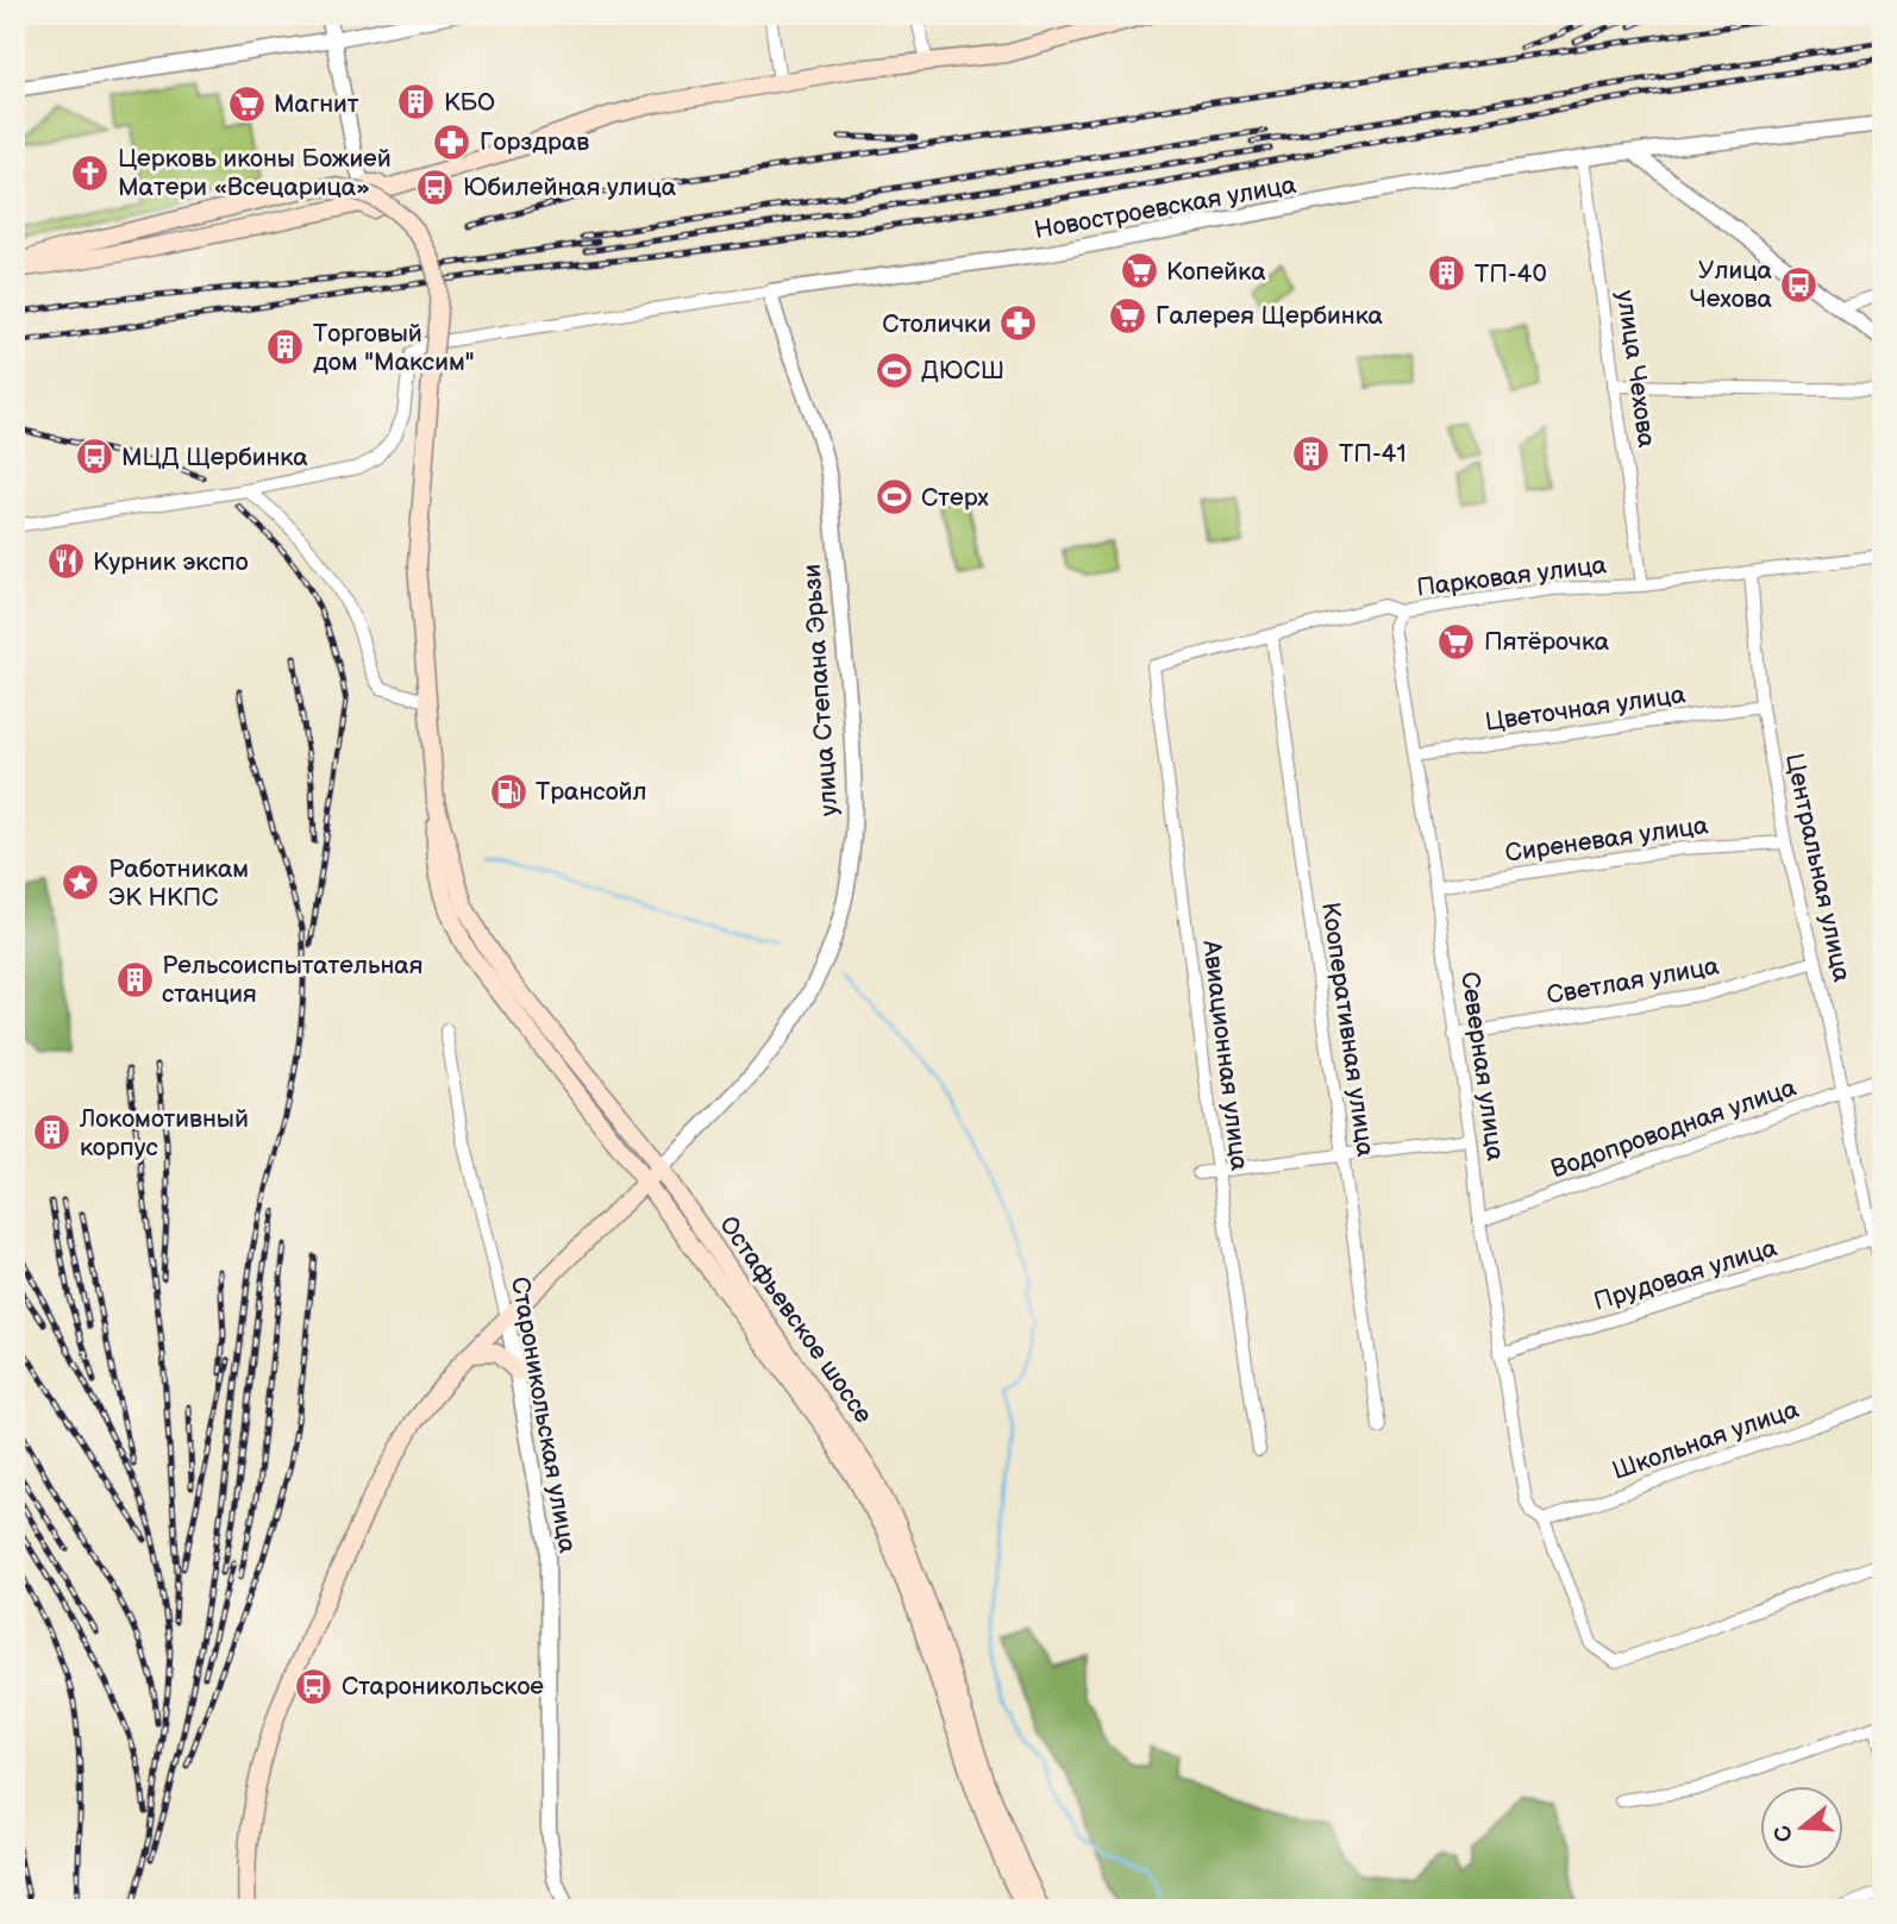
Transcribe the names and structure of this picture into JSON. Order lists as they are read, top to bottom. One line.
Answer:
{"streets":{"main road":["улица Степана Эрьзи","Остафьевское шоссе"],"street":["Новостроевская улица","улица Чехова","Парковая улица","Цветочная улица","Сиреневая улица","Центральная улица","Светлая улица","Кооперативная улица","Авиационная улица","Северная улица","Водопроводная улица","Прудовая улица","Староникольская улица","Школьная улица"]},"crossings":[["Новостроевская улица","улица Чехова"],["Новостроевская улица","улица Степана Эрьзи"],["улица Чехова","Парковая улица"],["Парковая улица","Центральная улица"],["Парковая улица","Кооперативная улица"],["Парковая улица","Авиационная улица"],["Парковая улица","Северная улица"],["улица Степана Эрьзи","Остафьевское шоссе"],["улица Степана Эрьзи","Староникольская улица"],["Цветочная улица","Центральная улица"],["Цветочная улица","Северная улица"],["Сиреневая улица","Центральная улица"],["Сиреневая улица","Северная улица"],["Центральная улица","Светлая улица"],["Центральная улица","Водопроводная улица"],["Центральная улица","Прудовая улица"],["Светлая улица","Северная улица"],["Северная улица","Водопроводная улица"],["Северная улица","Прудовая улица"],["Северная улица","Школьная улица"]],"places":{"building":["КБО","ТП-40","Торговый дом \"Максим\"","ТП-41","Рельсоиспытательная станция","Локомотивный корпус"],"supermarket":["Магнит","Копейка","Галерея Щербинка","Пятёрочка"],"pharmacy":["Горздрав","Столички"],"church":["Церковь иконы Божией Матери «Всецарица»"],"bus stop":["Юбилейная улица","Улица Чехова","МЦД Щербинка","Староникольское"],"sports":["ДЮСШ","Стерх"],"restaurant":["Курник экспо"],"fuel station":["Трансойл"],"place":["Работникам ЭК НКПС"]},"north":"left"}
